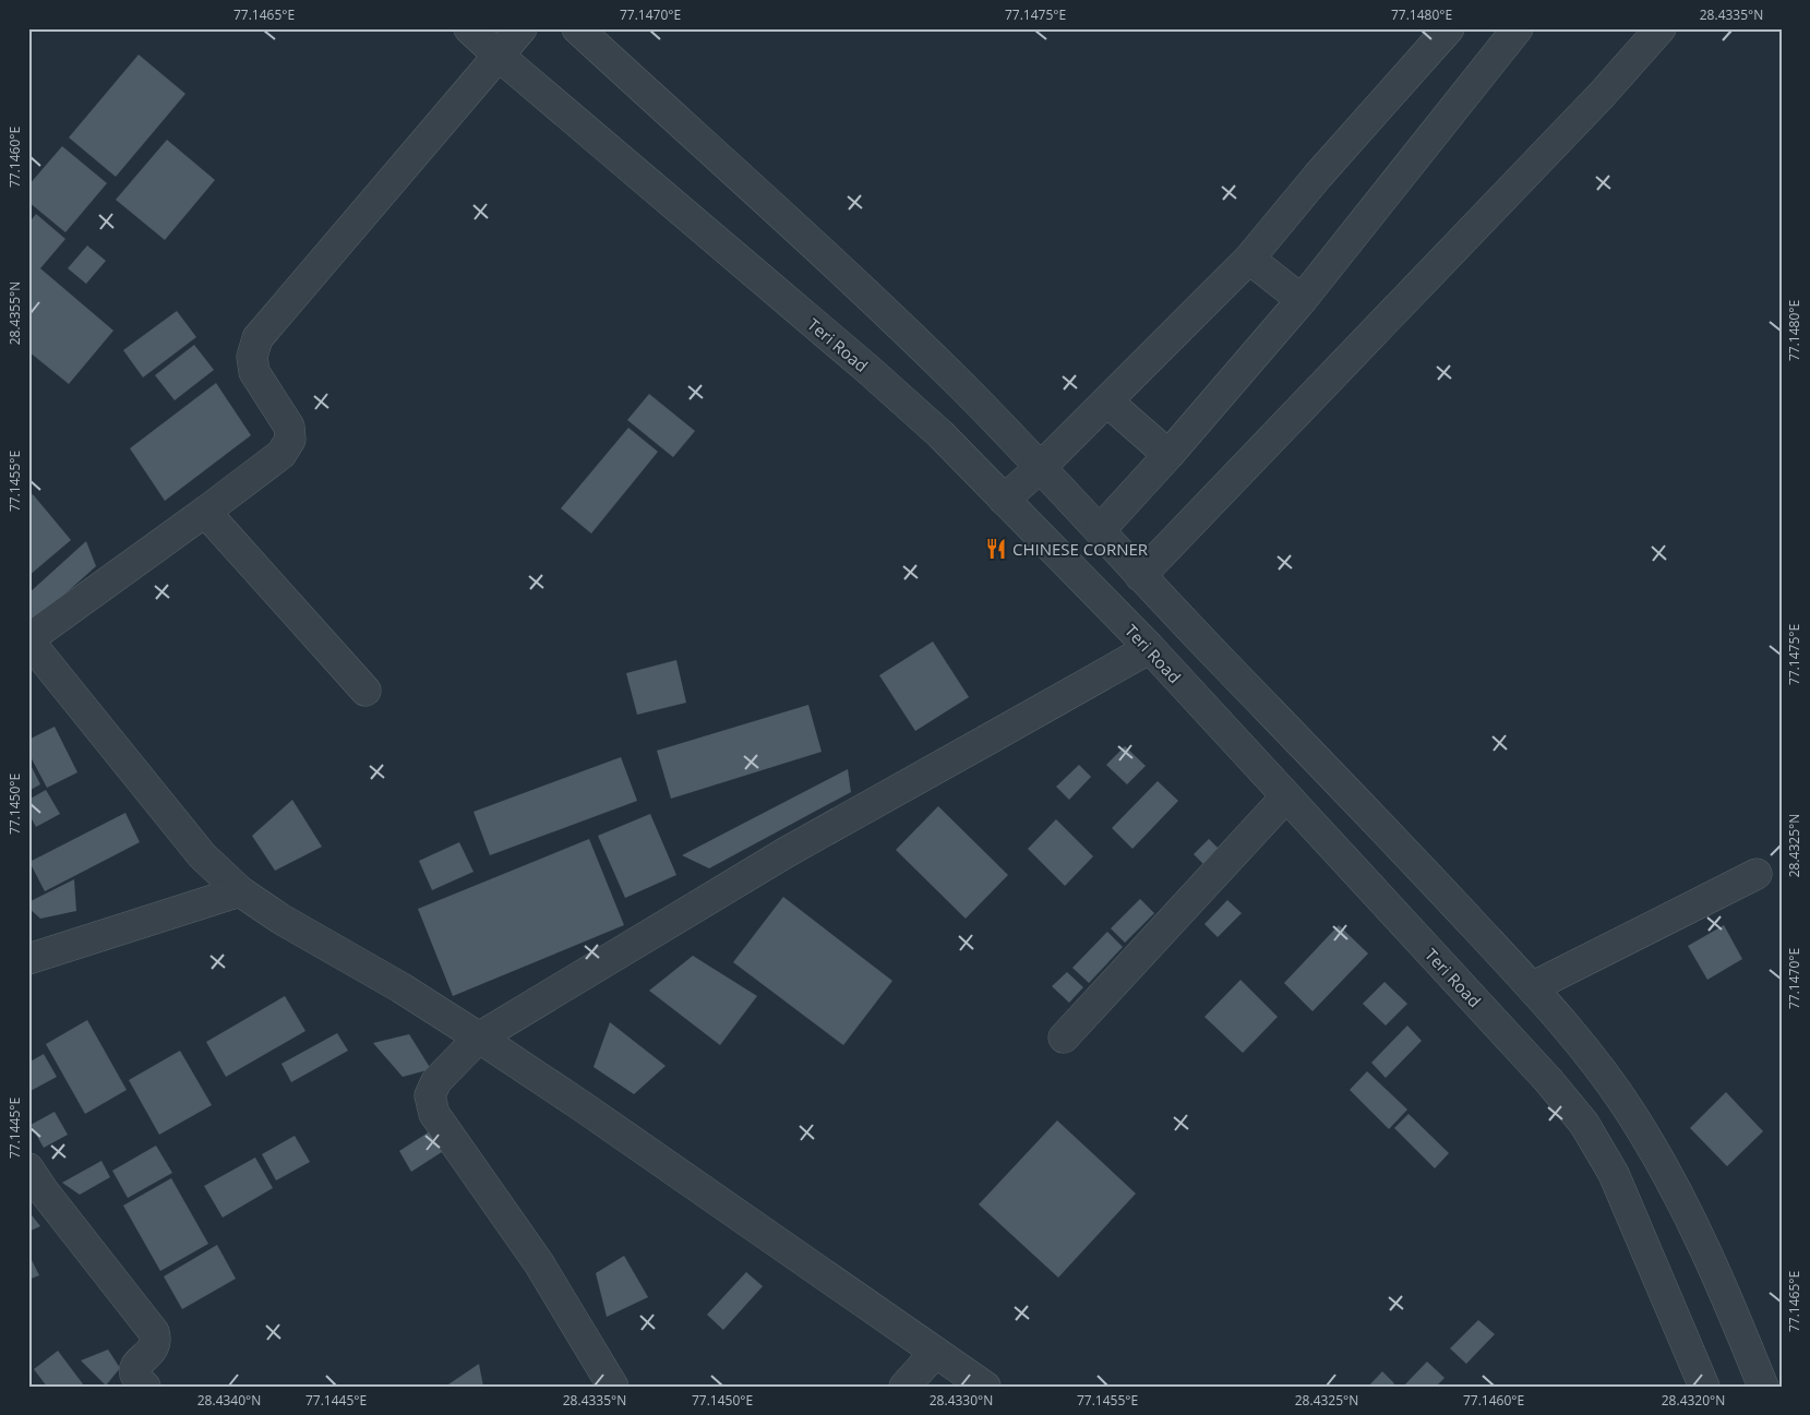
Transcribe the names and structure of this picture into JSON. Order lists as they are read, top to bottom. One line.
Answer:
{"streets":{"street":["Teri Road"]},"places":{"restaurant":["CHINESE CORNER"]},"coordinates":["77.1465°E","77.1470°E","77.1475°E","77.1480°E","28.4335°N","77.1460°E","28.4355°N","77.1455°E","77.1450°E","28.4325°N","77.1445°E","28.4340°N","28.4330°N","28.4320°N"]}
